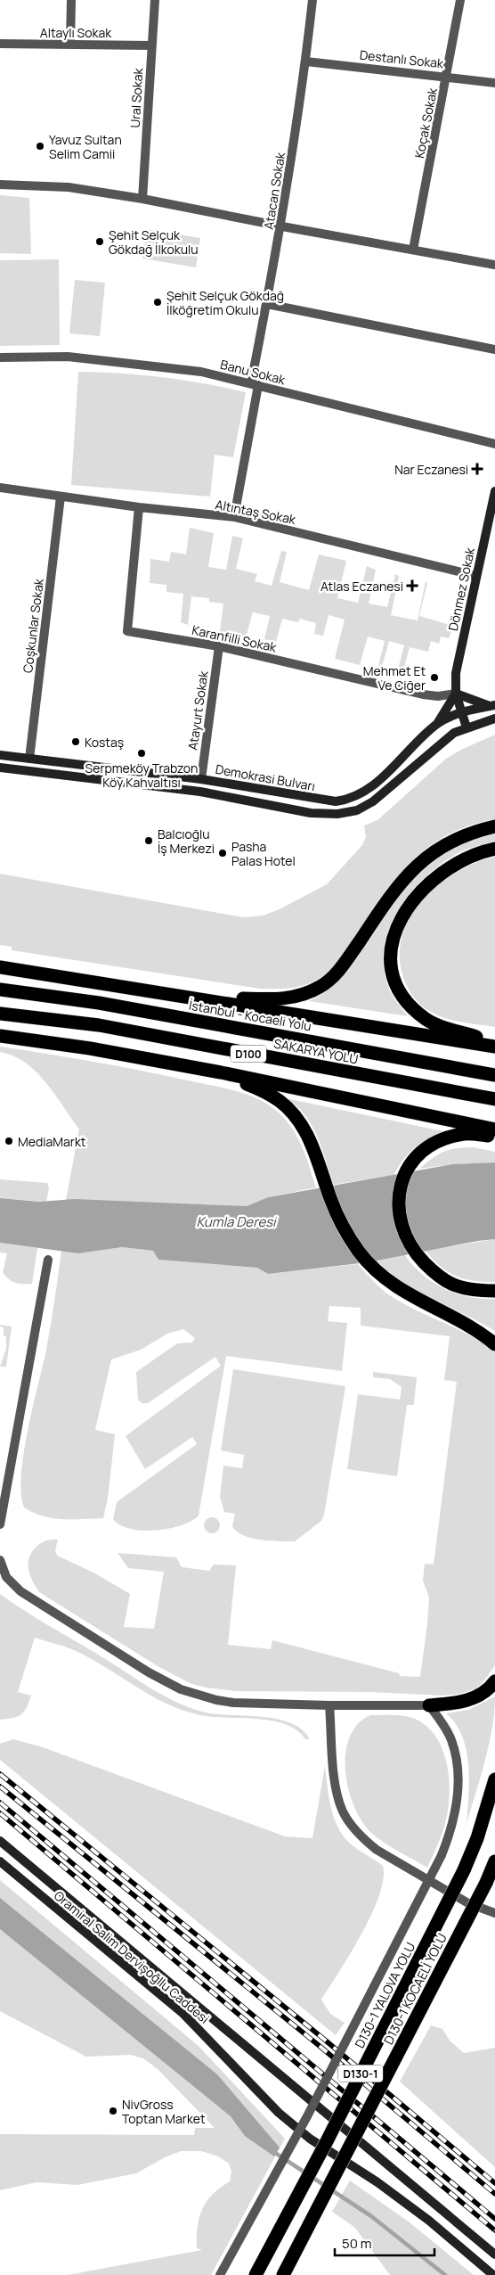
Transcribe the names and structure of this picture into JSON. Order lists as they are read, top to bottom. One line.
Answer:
{"streets":{"highway":["İstanbul - Kocaeli Yolu","SAKARYA YOLU","D100","D130-1 KOCAELİ YOLU","D130-1 YALOVA YOLU","D130-1"],"main road":["Dönmez Sokak","Demokrasi Bulvarı","Oramiral Salim Dervişoğllu Caddesi"],"street":["Altaylı Sokak","Destanlı Sokak","Ural Sokak","Koçak Sokak","Atacan Sokak","Banu Sokak","Altıntaş Sokak","Coşkunlar Sokak","Karanfilli Sokak","Atayurt Sokak"]},"crossings":[["Altaylı Sokak","Ural Sokak"],["Destanlı Sokak","Koçak Sokak"],["Destanlı Sokak","Atacan Sokak"],["Atacan Sokak","Banu Sokak"],["Atacan Sokak","Altıntaş Sokak"],["Altıntaş Sokak","Dönmez Sokak"],["Altıntaş Sokak","Coşkunlar Sokak"],["Altıntaş Sokak","Karanfilli Sokak"],["Dönmez Sokak","Karanfilli Sokak"],["Coşkunlar Sokak","Demokrasi Bulvarı"],["Karanfilli Sokak","Atayurt Sokak"],["Atayurt Sokak","Demokrasi Bulvarı"]],"water":["Kumla Deresi"],"places":{"other":["Yavuz Sultan Selim Camii","Şehit Selçuk Gökdağ İlkokulu","Şehit Selçuk Gökdağ İlköğretim Okulu","Mehmet Et Ve Ciğer","Kostaş","Serpmeköy Trabzon Köy Kahvaltısı","Balcıoğlu İş Merkezi","Pasha Palas Hotel","MediaMarkt","NivGross Toptan Market"],"health":["Nar Eczanesi","Atlas Eczanesi"]},"scale_bar":"50 m"}
